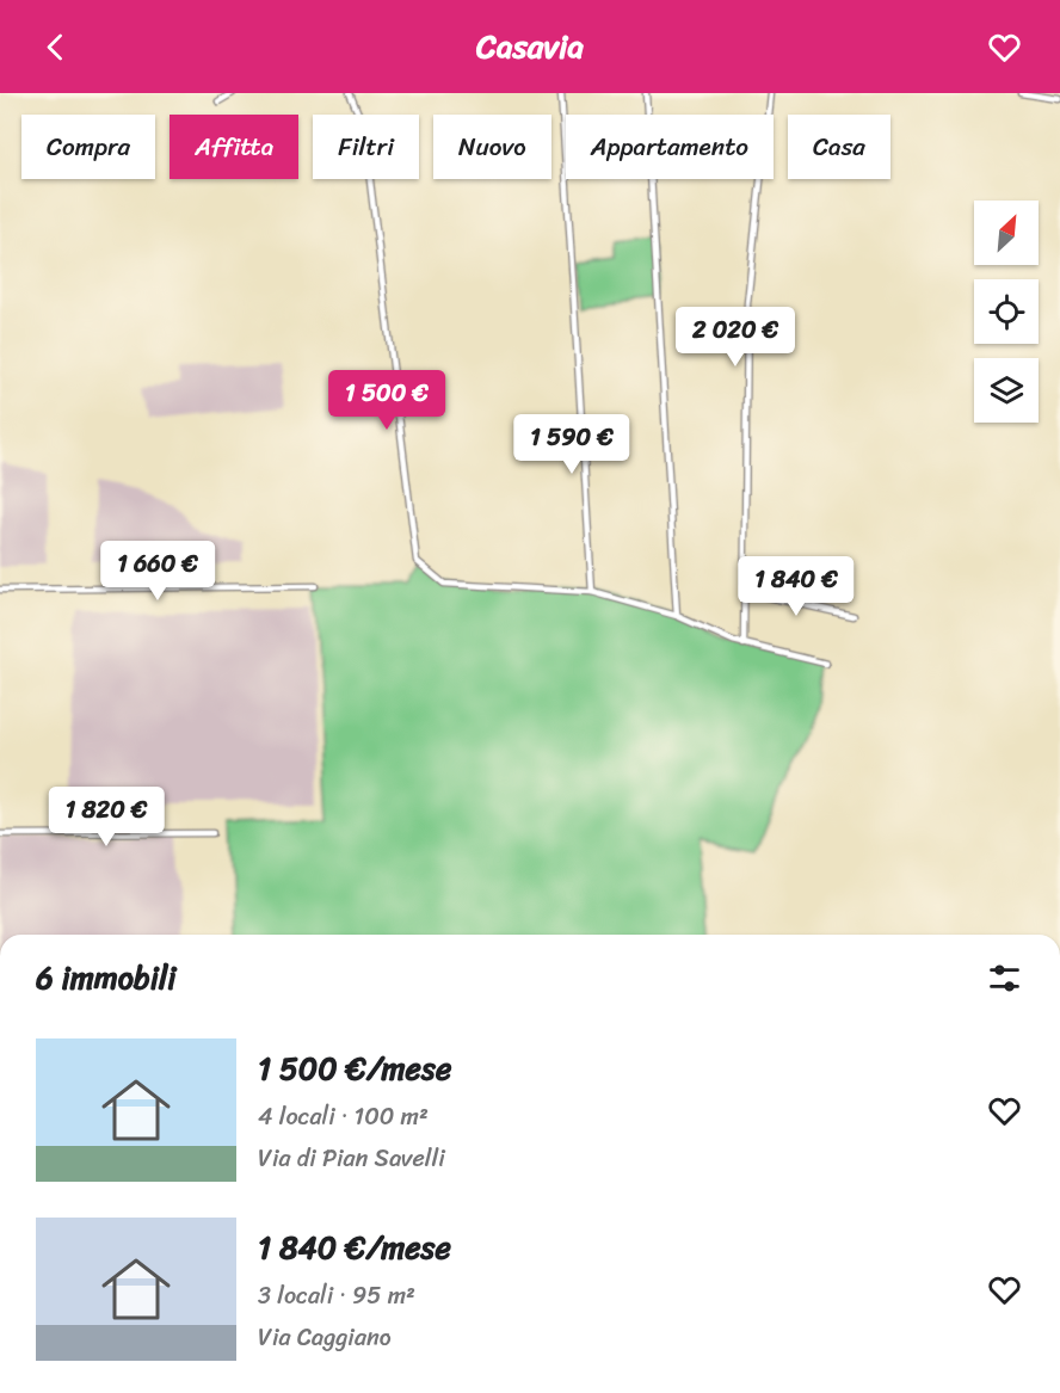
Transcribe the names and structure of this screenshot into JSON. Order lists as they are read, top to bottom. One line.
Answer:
{"north":"top right","page":{"header":"Casavia","chip":["Compra","Affitta","Filtri","Nuovo","Appartamento","Casa"],"price":["2 020 €","1 500 €","1 590 €","1 660 €","1 840 €","1 820 €"],"heading":"6 immobili","list":[{"name":"1 500 €/mese","note":"4 locali · 100 m² · Via di Pian Savelli"},{"name":"1 840 €/mese","note":"3 locali · 95 m² · Via Caggiano"}]}}
